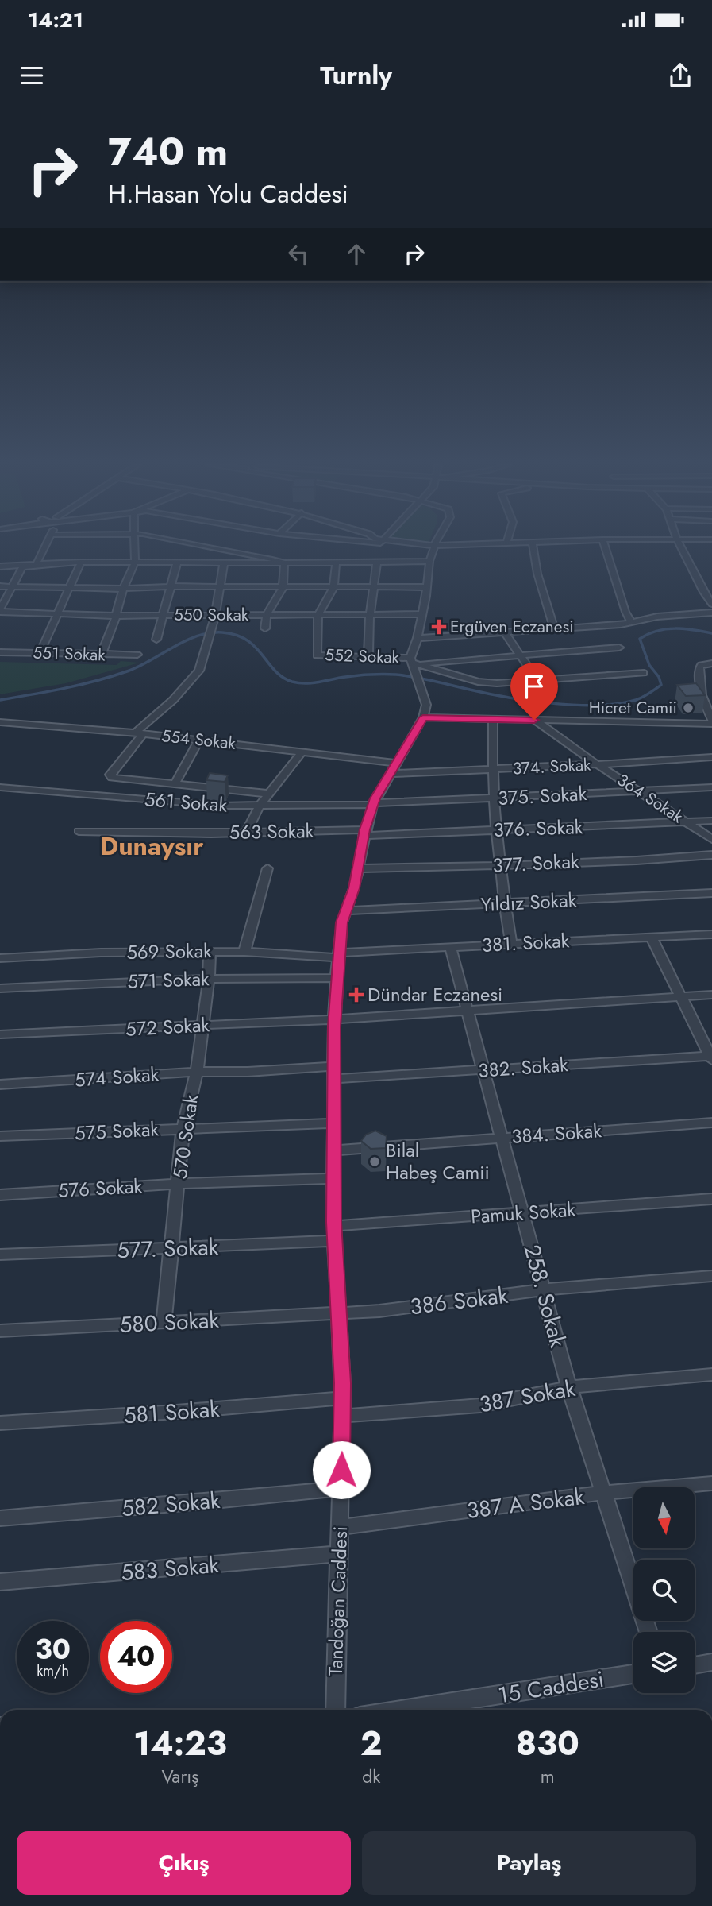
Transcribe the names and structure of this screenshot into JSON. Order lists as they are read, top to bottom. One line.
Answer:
{"streets":{"street":["550 Sokak","551 Sokak","552 Sokak","554 Sokak","374. Sokak","375. Sokak","364 Sokak","561 Sokak","376. Sokak","563 Sokak","377. Sokak","Yıldız Sokak","381. Sokak","569 Sokak","571 Sokak","572 Sokak","382. Sokak","574 Sokak","575 Sokak","384. Sokak","570 Sokak","576 Sokak","Pamuk Sokak","577. Sokak","258. Sokak","386 Sokak","580 Sokak","387 Sokak","581 Sokak","387 A Sokak","582 Sokak","583 Sokak","Tandoğan Caddesi","15 Caddesi"]},"crossings":[["550 Sokak","552 Sokak"],["554 Sokak","374. Sokak"],["554 Sokak","Tandoğan Caddesi"],["374. Sokak","364 Sokak"],["374. Sokak","Tandoğan Caddesi"],["375. Sokak","364 Sokak"],["375. Sokak","561 Sokak"],["375. Sokak","Tandoğan Caddesi"],["364 Sokak","376. Sokak"],["561 Sokak","Tandoğan Caddesi"],["376. Sokak","563 Sokak"],["376. Sokak","Tandoğan Caddesi"],["563 Sokak","Tandoğan Caddesi"],["377. Sokak","Tandoğan Caddesi"],["Yıldız Sokak","Tandoğan Caddesi"],["381. Sokak","569 Sokak"],["381. Sokak","258. Sokak"],["381. Sokak","Tandoğan Caddesi"],["569 Sokak","570 Sokak"],["569 Sokak","Tandoğan Caddesi"],["571 Sokak","570 Sokak"],["571 Sokak","Tandoğan Caddesi"],["572 Sokak","570 Sokak"],["572 Sokak","258. Sokak"],["572 Sokak","Tandoğan Caddesi"],["382. Sokak","574 Sokak"],["382. Sokak","258. Sokak"],["382. Sokak","Tandoğan Caddesi"],["574 Sokak","570 Sokak"],["574 Sokak","Tandoğan Caddesi"],["575 Sokak","570 Sokak"],["575 Sokak","Tandoğan Caddesi"],["384. Sokak","258. Sokak"],["384. Sokak","Tandoğan Caddesi"],["570 Sokak","576 Sokak"],["570 Sokak","577. Sokak"],["570 Sokak","580 Sokak"],["576 Sokak","Tandoğan Caddesi"],["Pamuk Sokak","258. Sokak"],["Pamuk Sokak","Tandoğan Caddesi"],["577. Sokak","Tandoğan Caddesi"],["258. Sokak","386 Sokak"],["258. Sokak","387 Sokak"],["258. Sokak","387 A Sokak"],["386 Sokak","580 Sokak"],["386 Sokak","Tandoğan Caddesi"],["580 Sokak","Tandoğan Caddesi"],["387 Sokak","Tandoğan Caddesi"],["581 Sokak","Tandoğan Caddesi"],["387 A Sokak","Tandoğan Caddesi"],["582 Sokak","Tandoğan Caddesi"],["583 Sokak","Tandoğan Caddesi"]],"districts":["Dunaysır"],"places":{"health":["Ergüven Eczanesi","Dündar Eczanesi"],"other":["Hicret Camii","Bilal Habeş Camii"]},"north":"bottom","page":{"status":"14:21","header":"Turnly","turn":["740 m","H.Hasan Yolu Caddesi"],"speed":"30 km/h","limit":"40","eta":["14:23","Varış","2","dk","830","m"],"buttons":["Çıkış","Paylaş"]}}
